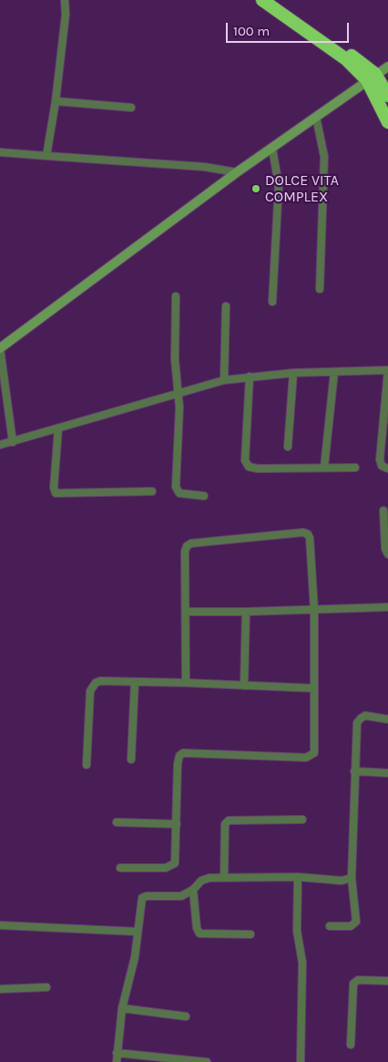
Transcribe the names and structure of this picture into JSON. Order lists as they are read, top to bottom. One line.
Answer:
{"places":["DOLCE VITA COMPLEX"],"scale_bar":"100 m"}
